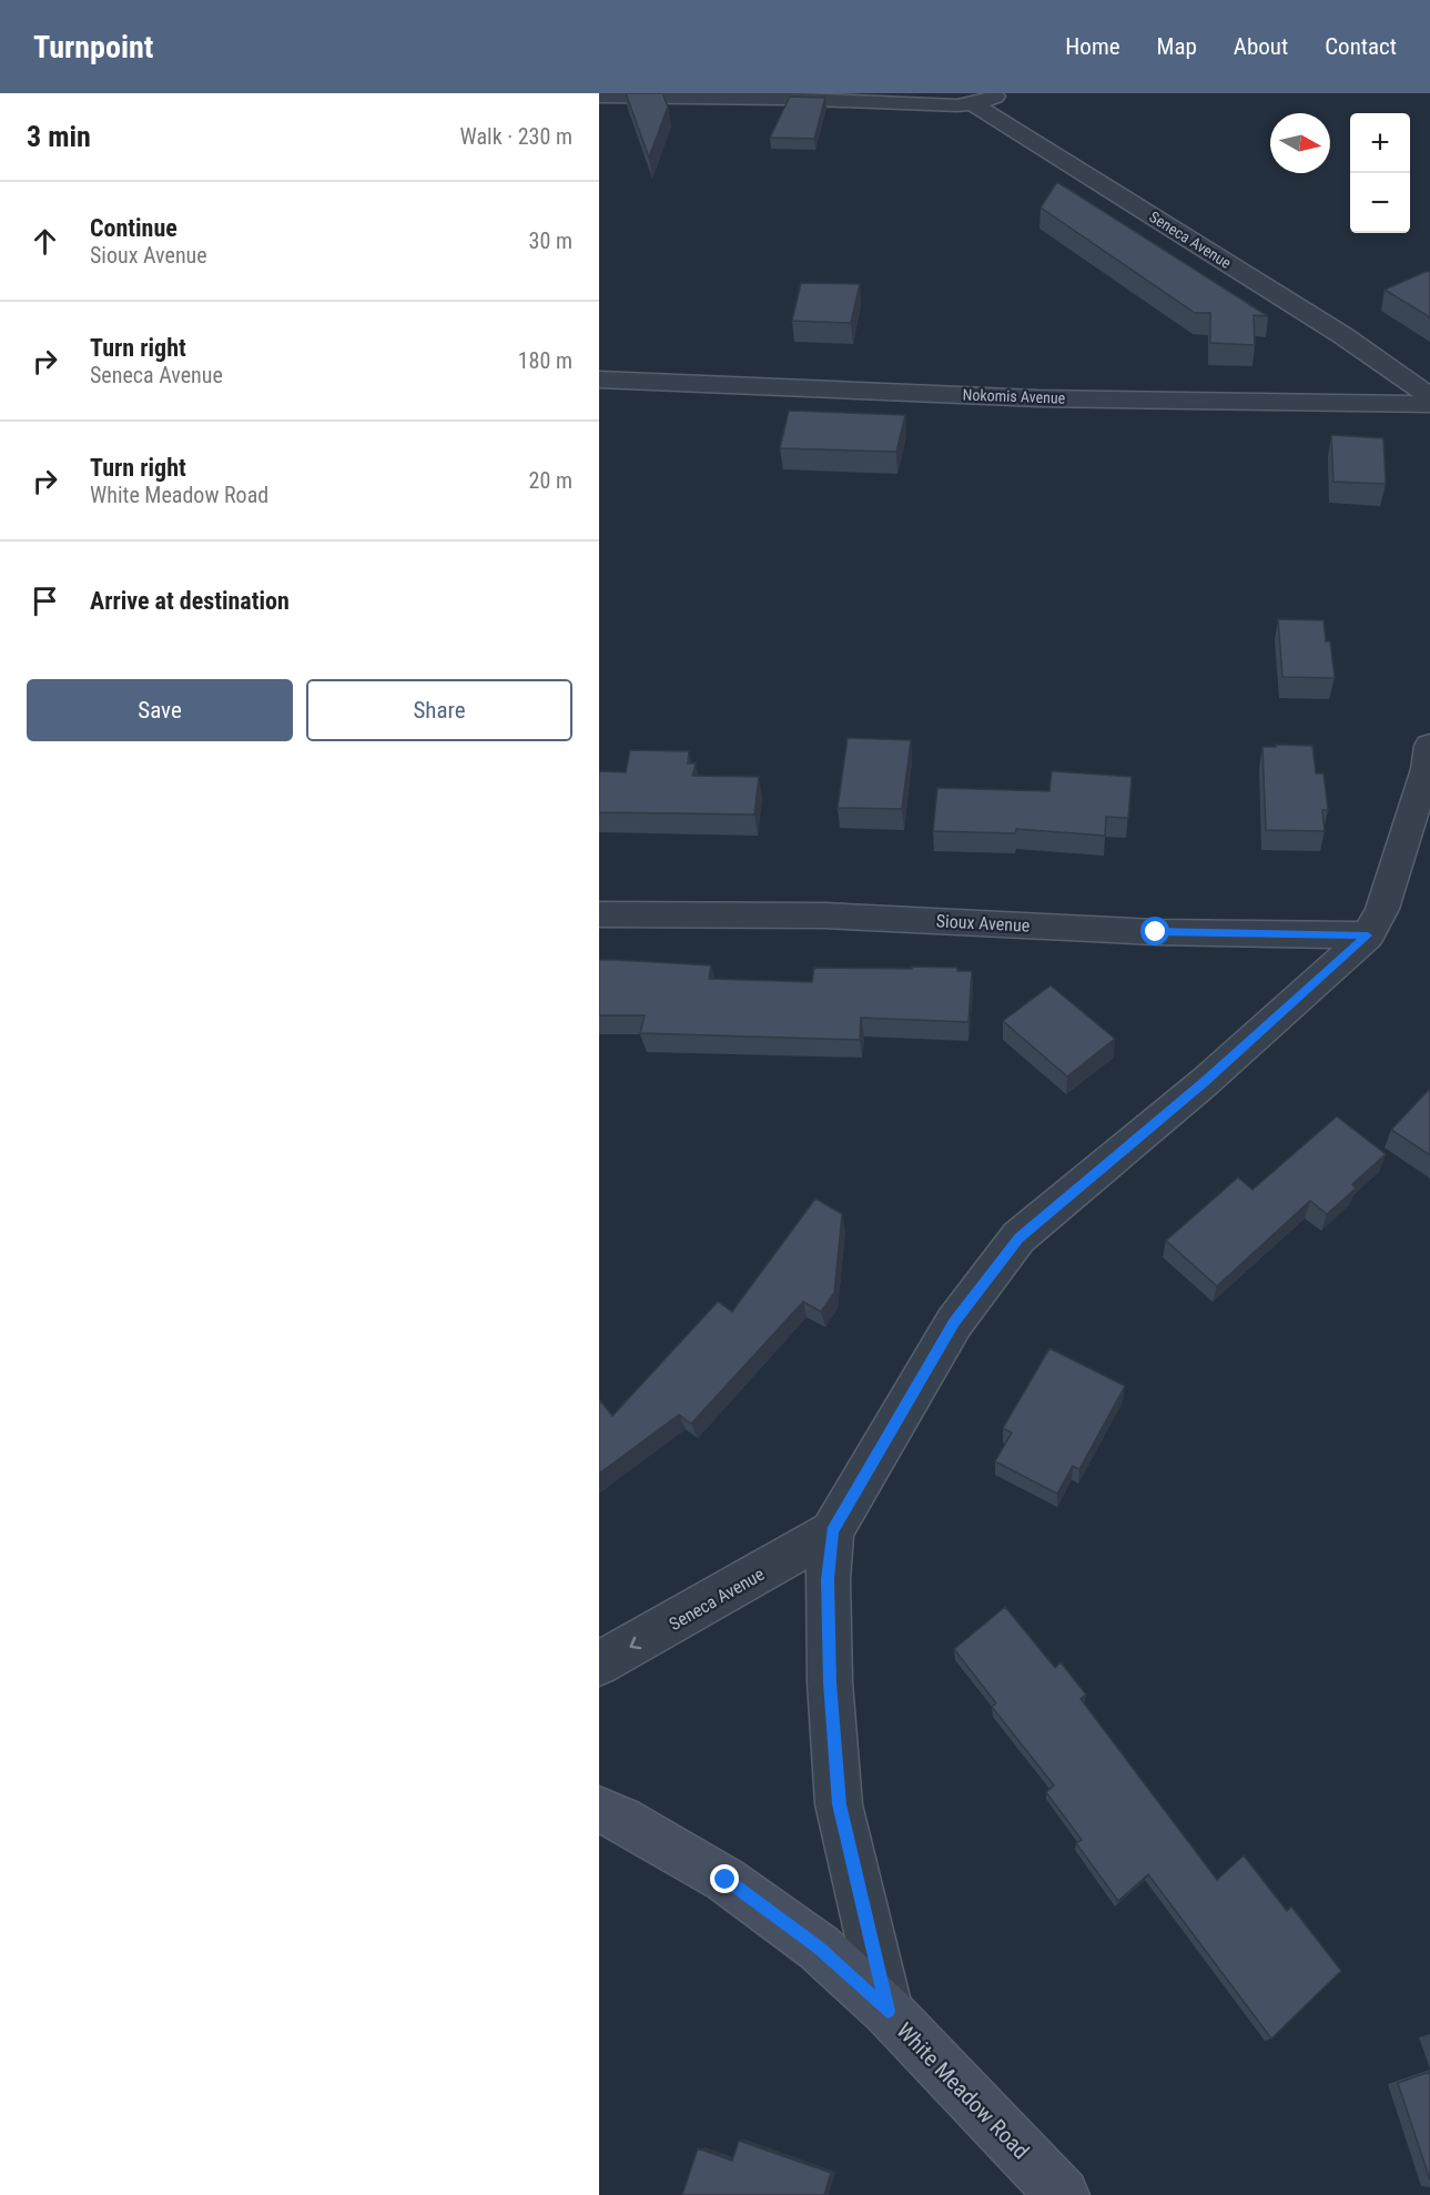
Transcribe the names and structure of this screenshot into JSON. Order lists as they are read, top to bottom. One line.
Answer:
{"streets":{"street":["Seneca Avenue","Nokomis Avenue","Sioux Avenue","White Meadow Road"]},"north":"right","page":{"header":"Turnpoint","nav":["Home","Map","About","Contact"],"heading":["3 min","Walk · 230 m"],"map_buttons":["+","−"],"list":[["Continue","Sioux Avenue","30 m"],["Turn right","Seneca Avenue","180 m"],["Turn right","White Meadow Road","20 m"],"Arrive at destination"],"buttons":["Save","Share"]}}
